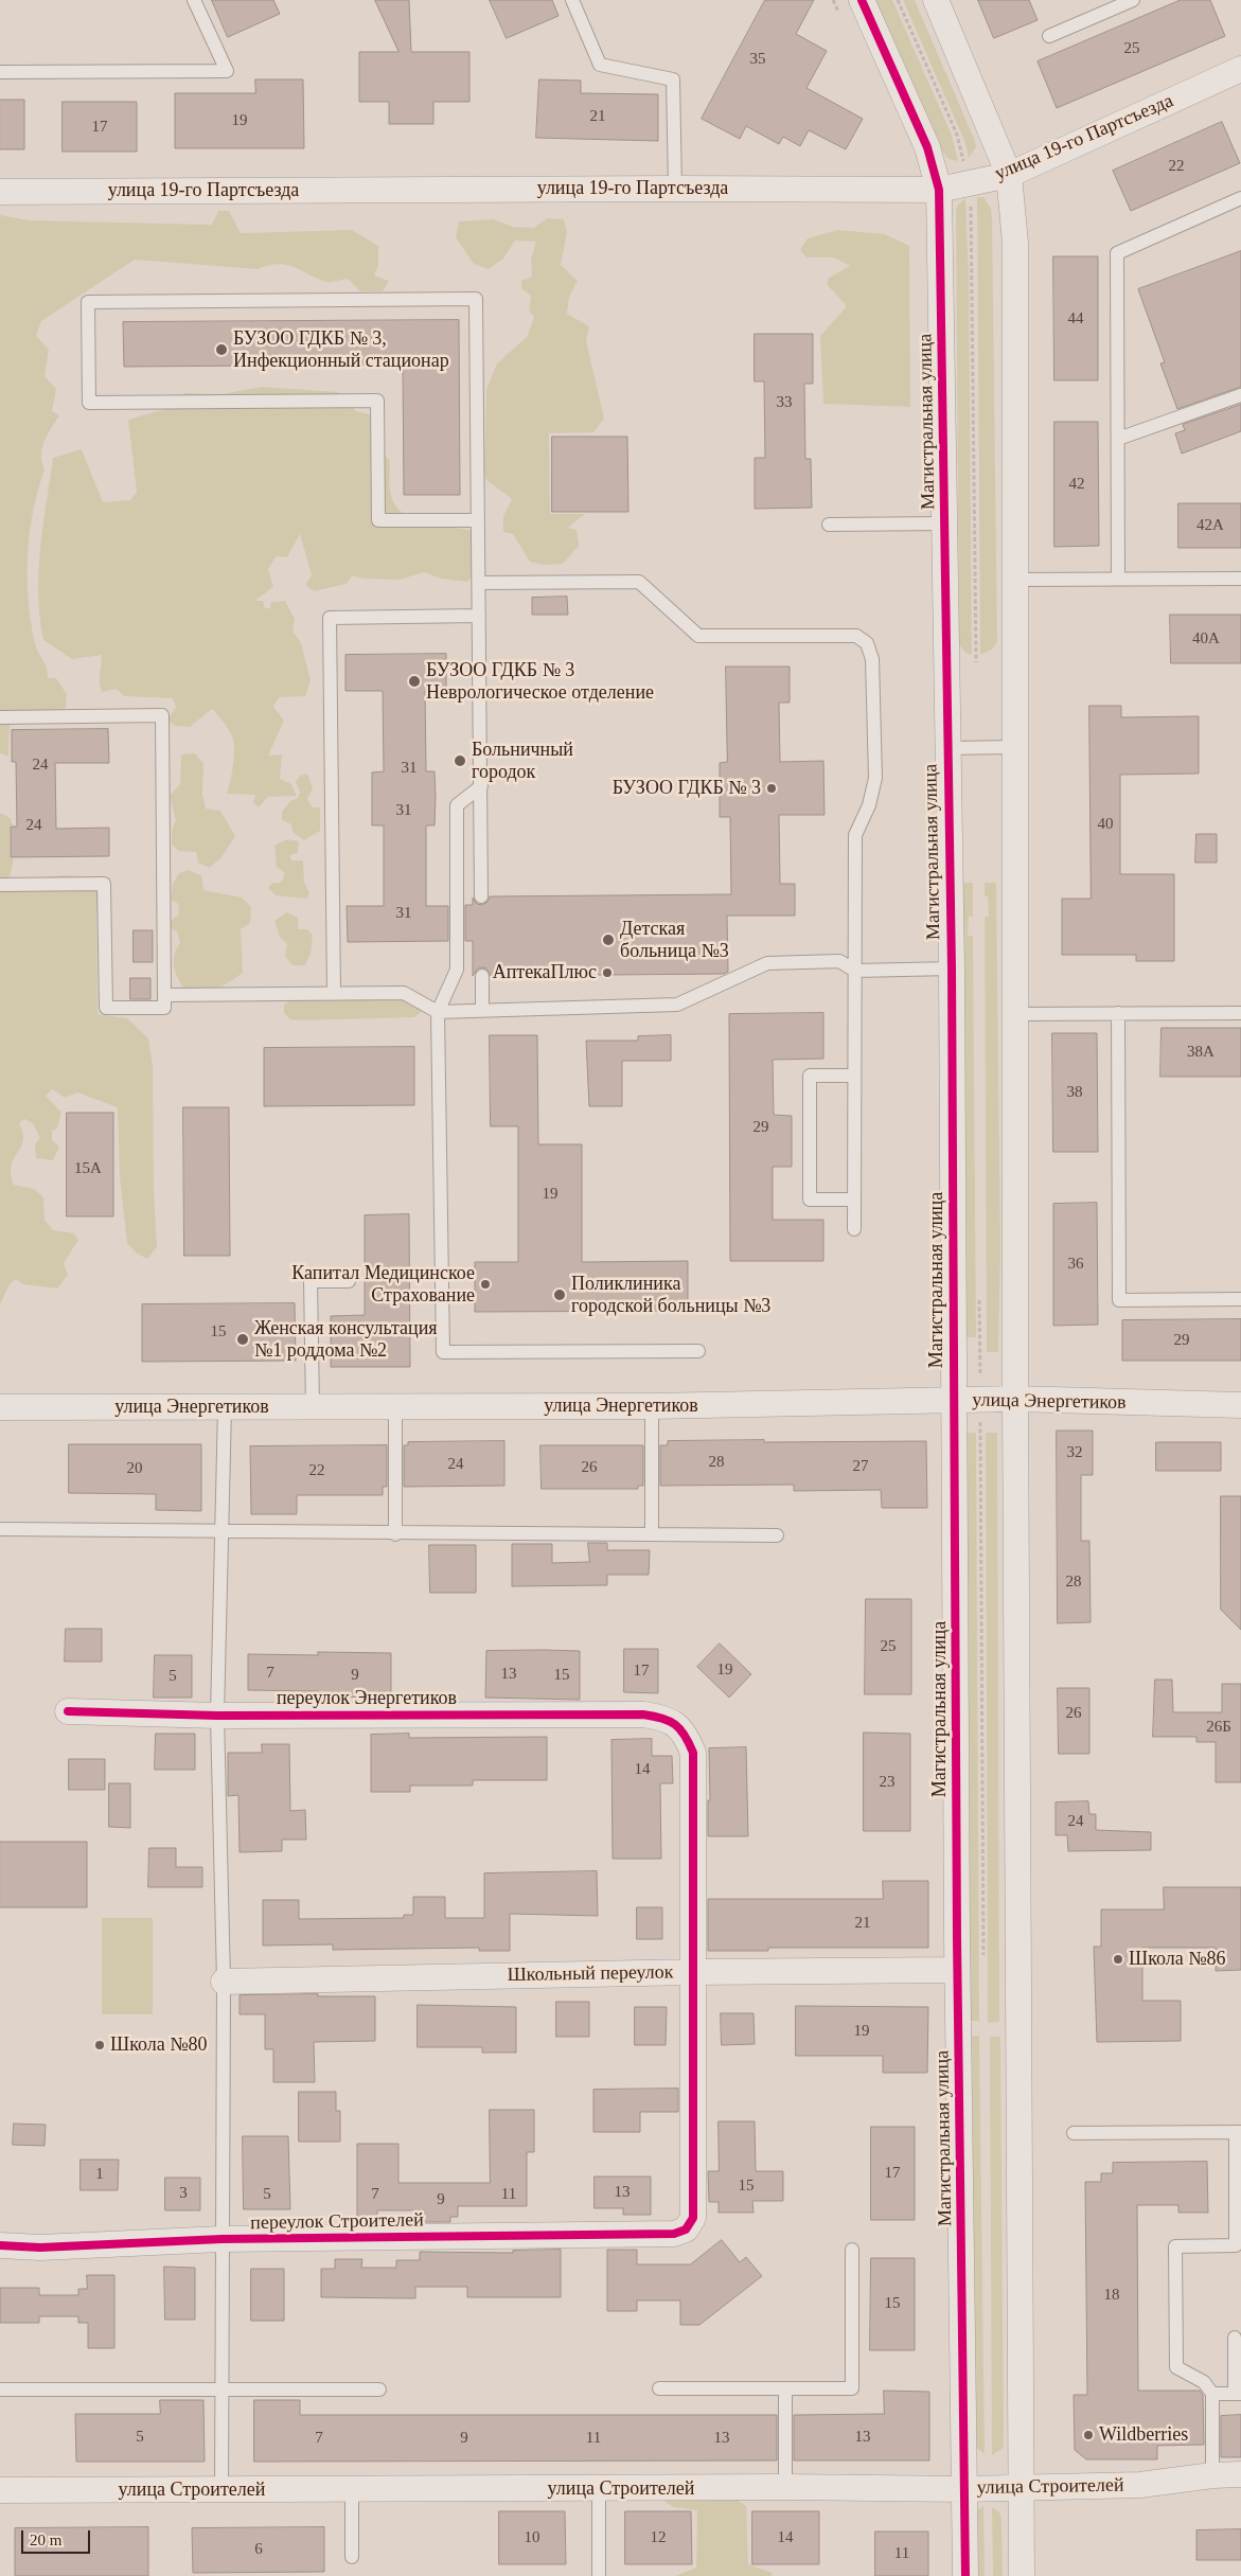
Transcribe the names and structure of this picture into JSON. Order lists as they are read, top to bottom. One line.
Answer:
{"streets":{"street":["улица 19-го Партсъезда","Магистральная улица","улица Энергетиков","переулок Энергетиков","Школьный переулок","переулок Строителей","улица Строителей"]},"crossings":[["улица 19-го Партсъезда","Магистральная улица"],["Магистральная улица","улица Энергетиков"],["Магистральная улица","Школьный переулок"],["Магистральная улица","улица Строителей"],["переулок Энергетиков","Школьный переулок"],["переулок Энергетиков","переулок Строителей"],["Школьный переулок","переулок Строителей"]],"places":["БУЗОО ГДКБ № 3, Инфекционный стационар","БУЗОО ГДКБ № 3 Неврологическое отделение","Больничный городок","БУЗОО ГДКБ № 3","Детская больница №3","АптекаПлюс","Капитал Медицинское Страхование","Поликлиника городской больницы №3","Женская консультация №1 роддома №2","Школа №86","Школа №80","Wildberries"],"house_numbers":["25","35","21","19","17","22","44","33","42","42А","40А","24","31","31","40","24","31","38А","38","29","15А","19","36","15","29","32","28","24","27","26","20","22","28","25","19","17","7","13","9","15","5","26","26Б","14","23","24","21","19","17","1","15","13","3","5","7","11","9","18","15","5","13","7","9","11","13","10","12","14","6","11"],"scale_bar":"20 m"}
